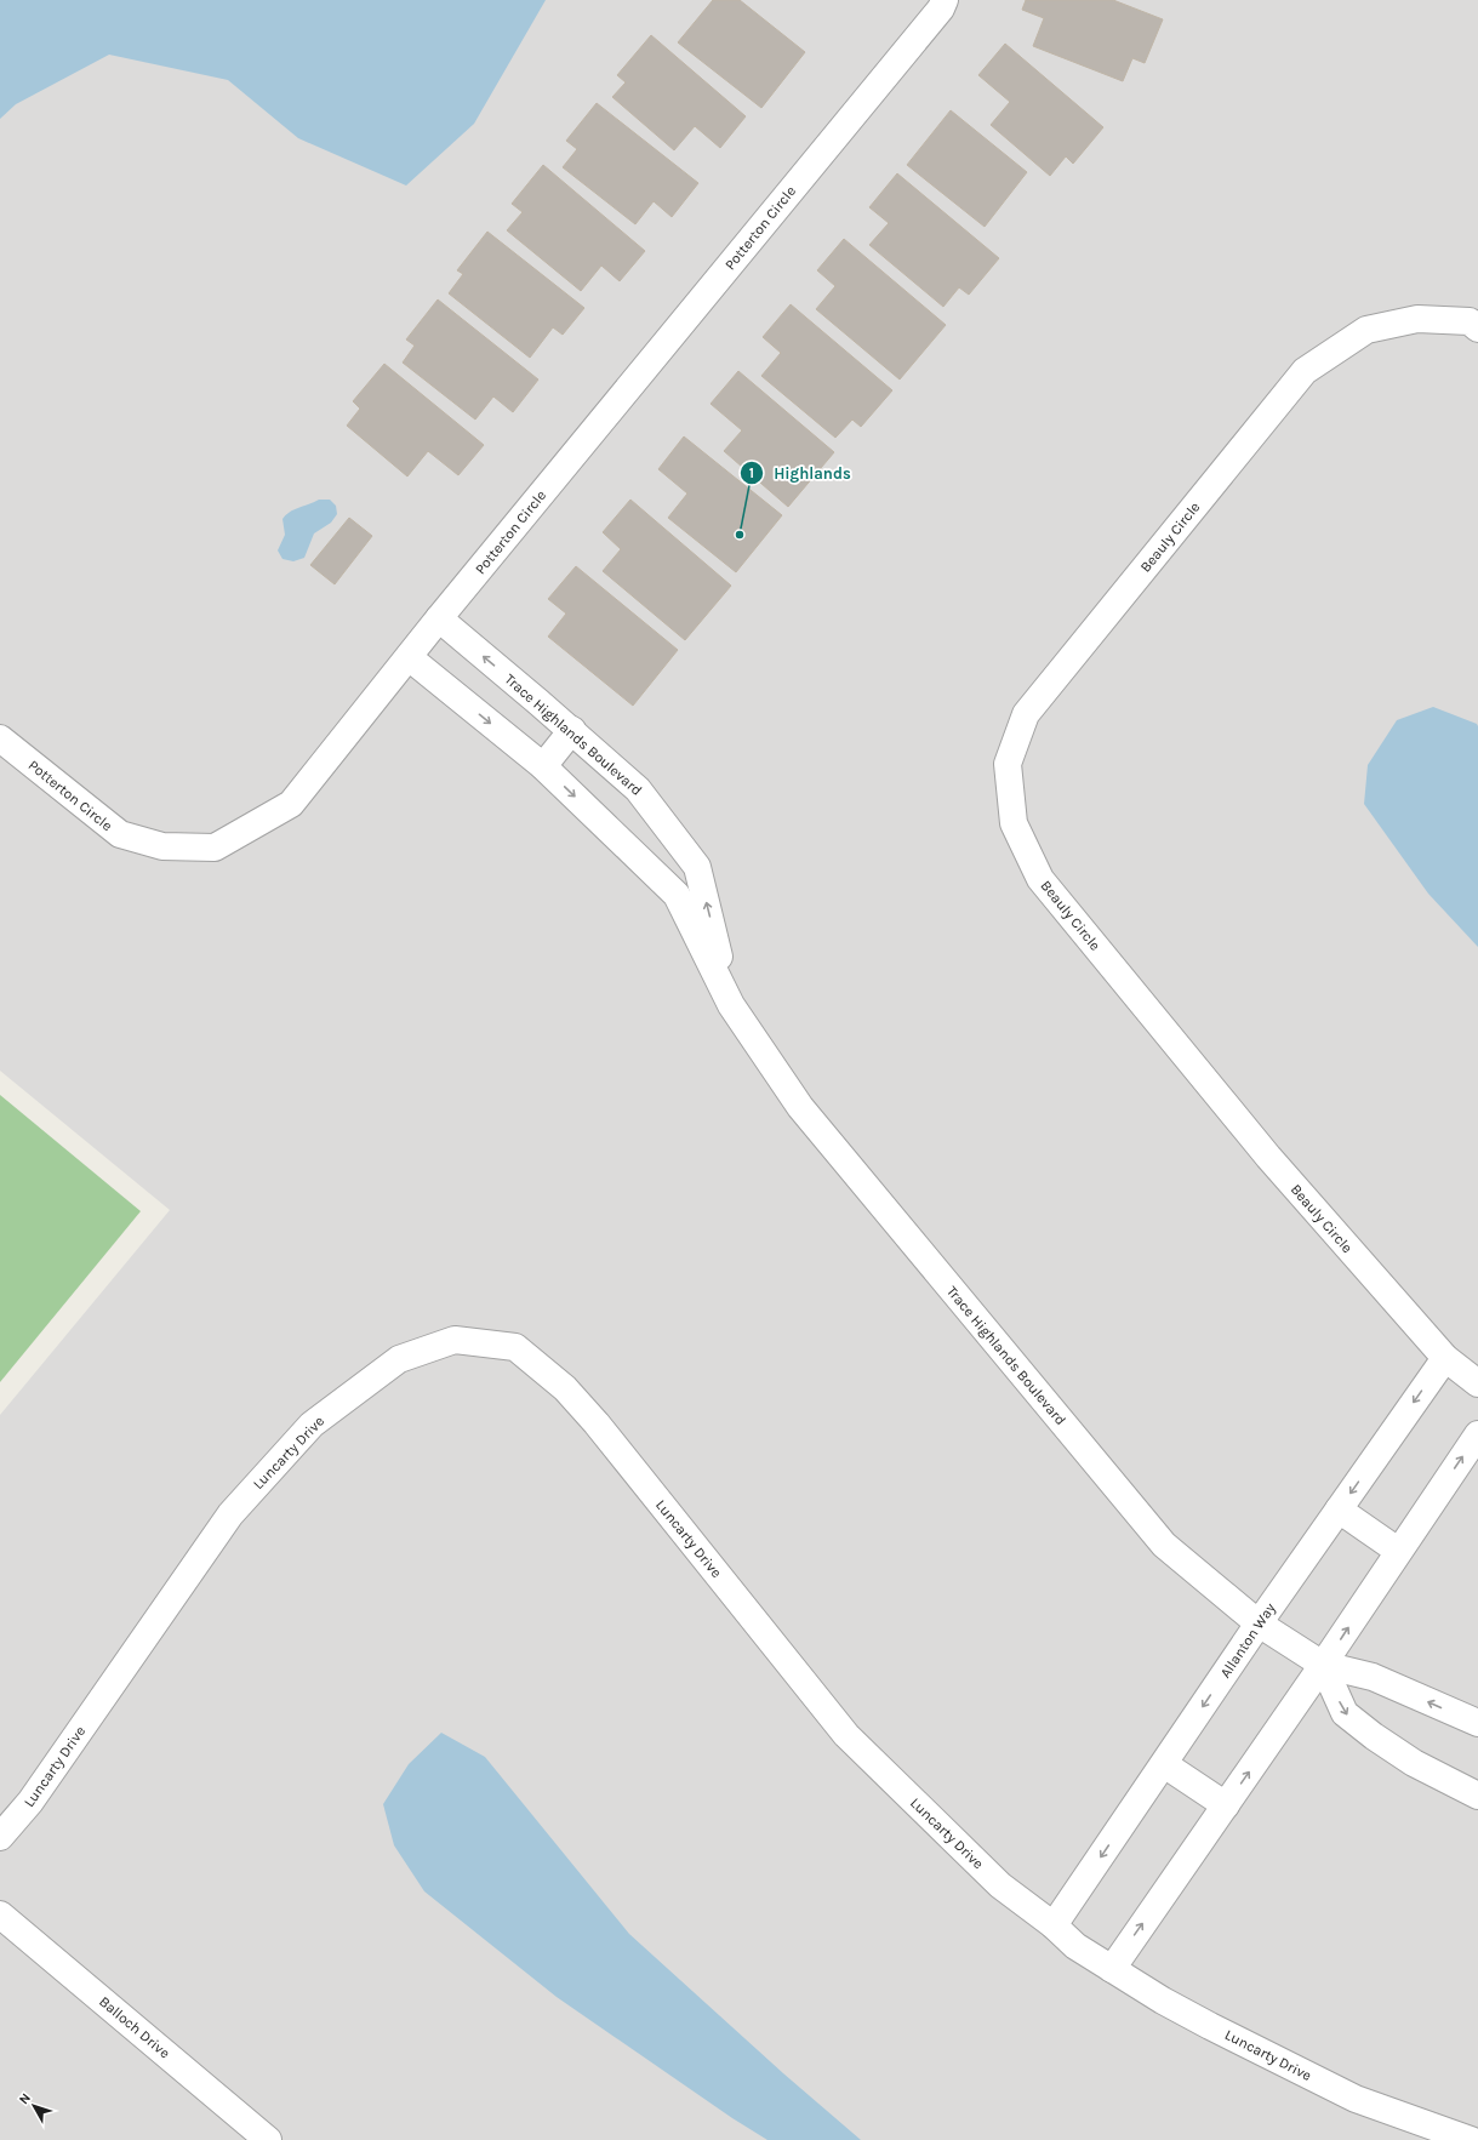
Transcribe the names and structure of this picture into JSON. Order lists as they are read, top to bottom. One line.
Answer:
{"streets":{"street":["Potterton Circle","Beauly Circle","Trace Highlands Boulevard","Luncarty Drive","Allanton Way","Balloch Drive"]},"crossings":[["Potterton Circle","Trace Highlands Boulevard"],["Beauly Circle","Allanton Way"],["Trace Highlands Boulevard","Allanton Way"],["Luncarty Drive","Allanton Way"]],"places":["Highlands"],"north":"top left"}
